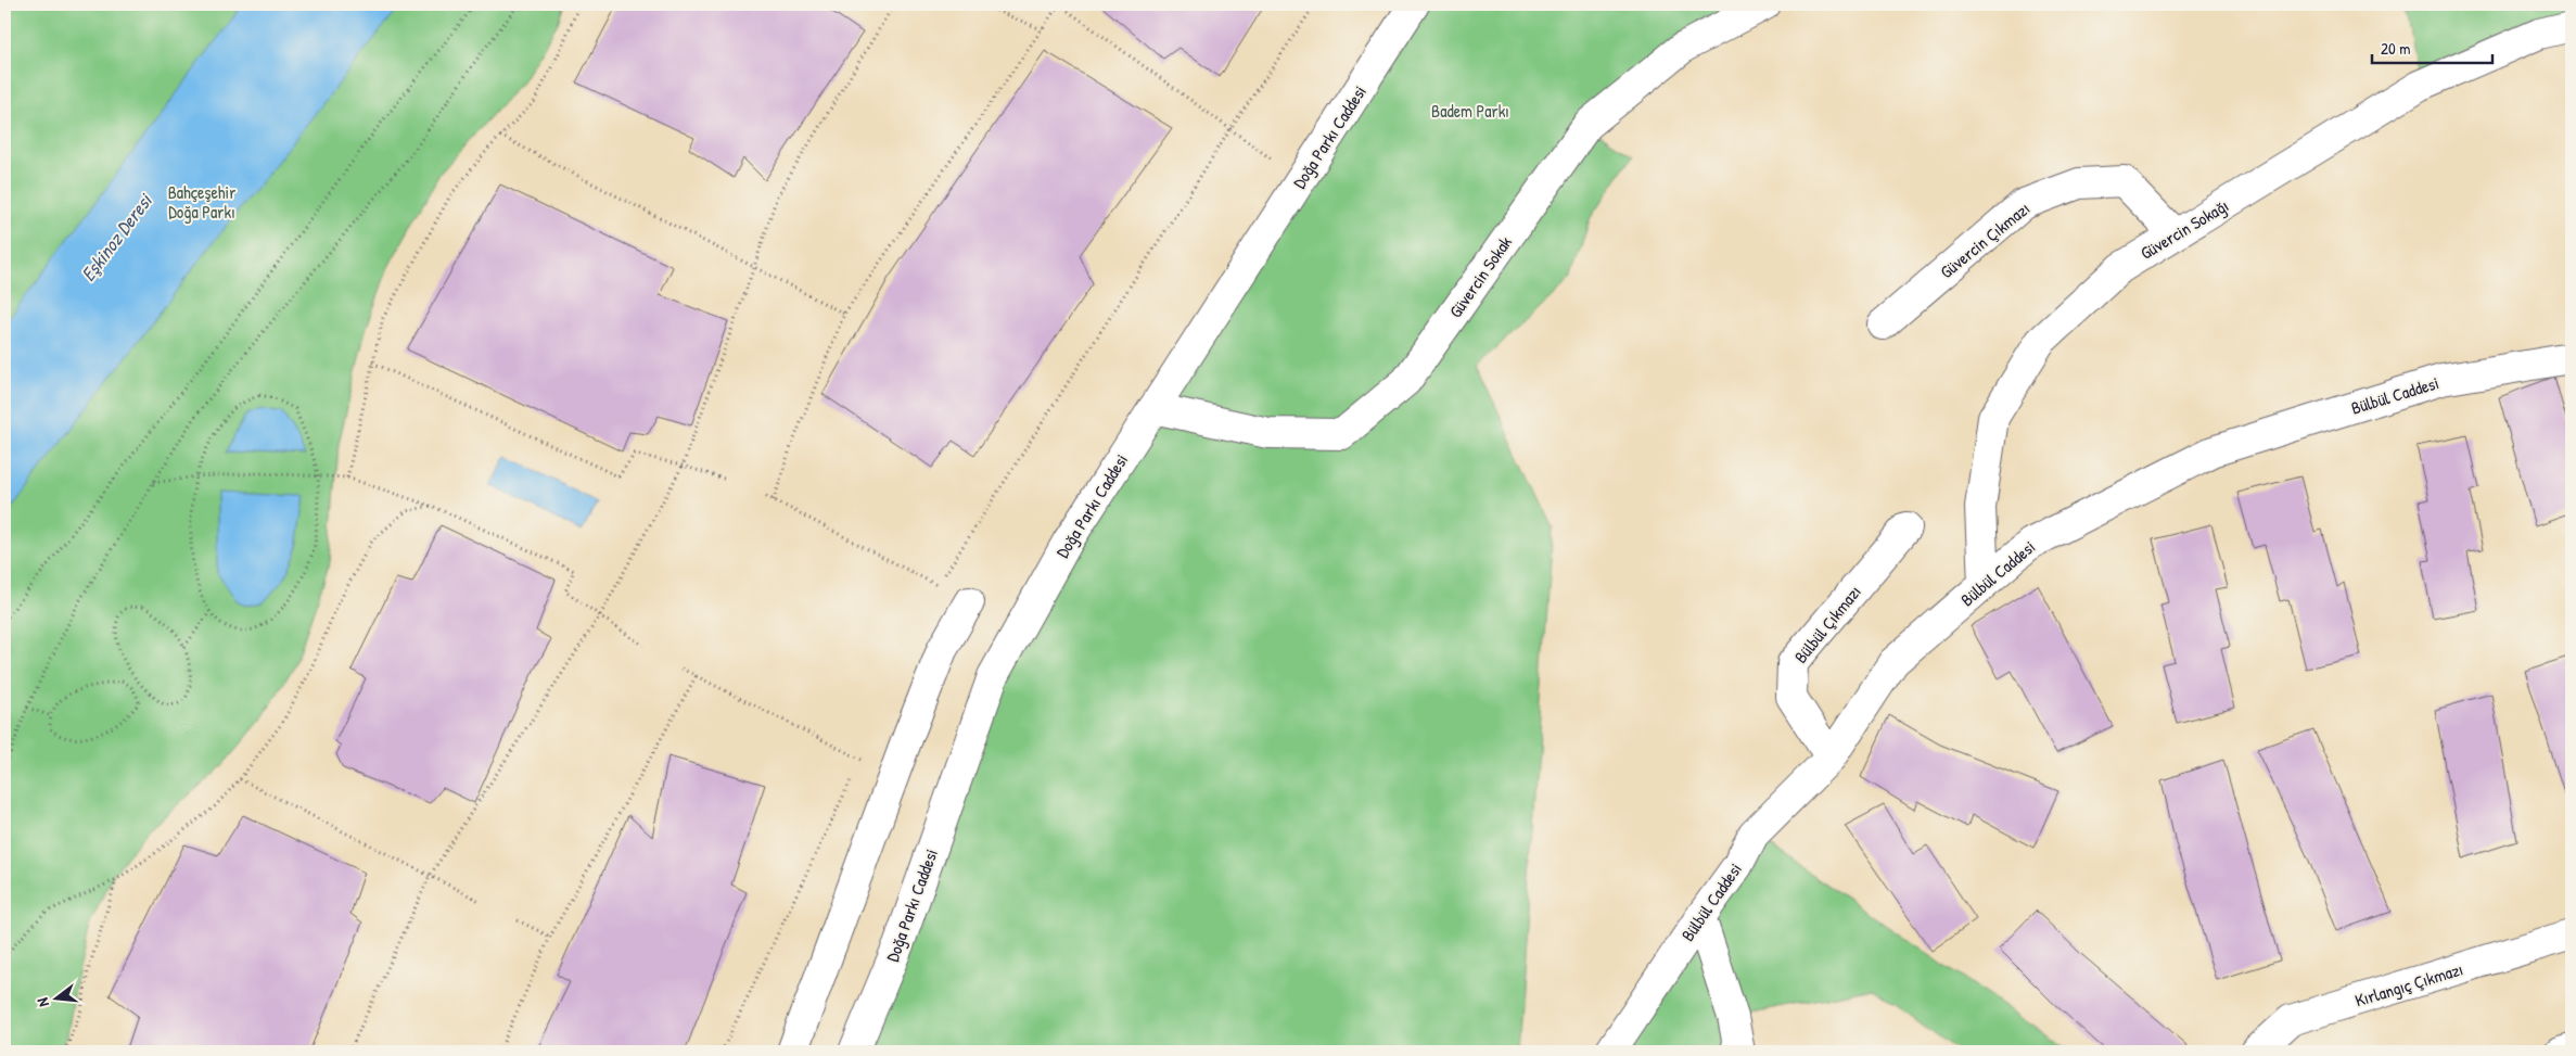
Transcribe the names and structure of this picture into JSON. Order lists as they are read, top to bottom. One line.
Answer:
{"streets":{"street":["Doğa Parkı Caddesi","Güvercin Sokağı","Güvercin Çıkmazı","Güvercin Sokak","Bülbül Caddesi","Bülbül Çıkmazı","Kırlangıç Çıkmazı"]},"crossings":[["Doğa Parkı Caddesi","Güvercin Sokak"],["Güvercin Sokağı","Güvercin Çıkmazı"],["Güvercin Sokağı","Bülbül Caddesi"],["Bülbül Caddesi","Bülbül Çıkmazı"]],"water":["Eşkinoz Deresi"],"parks":["Badem Parkı","Bahçeşehir Doğa Parkı"],"scale_bar":"20 m","north":"left"}
